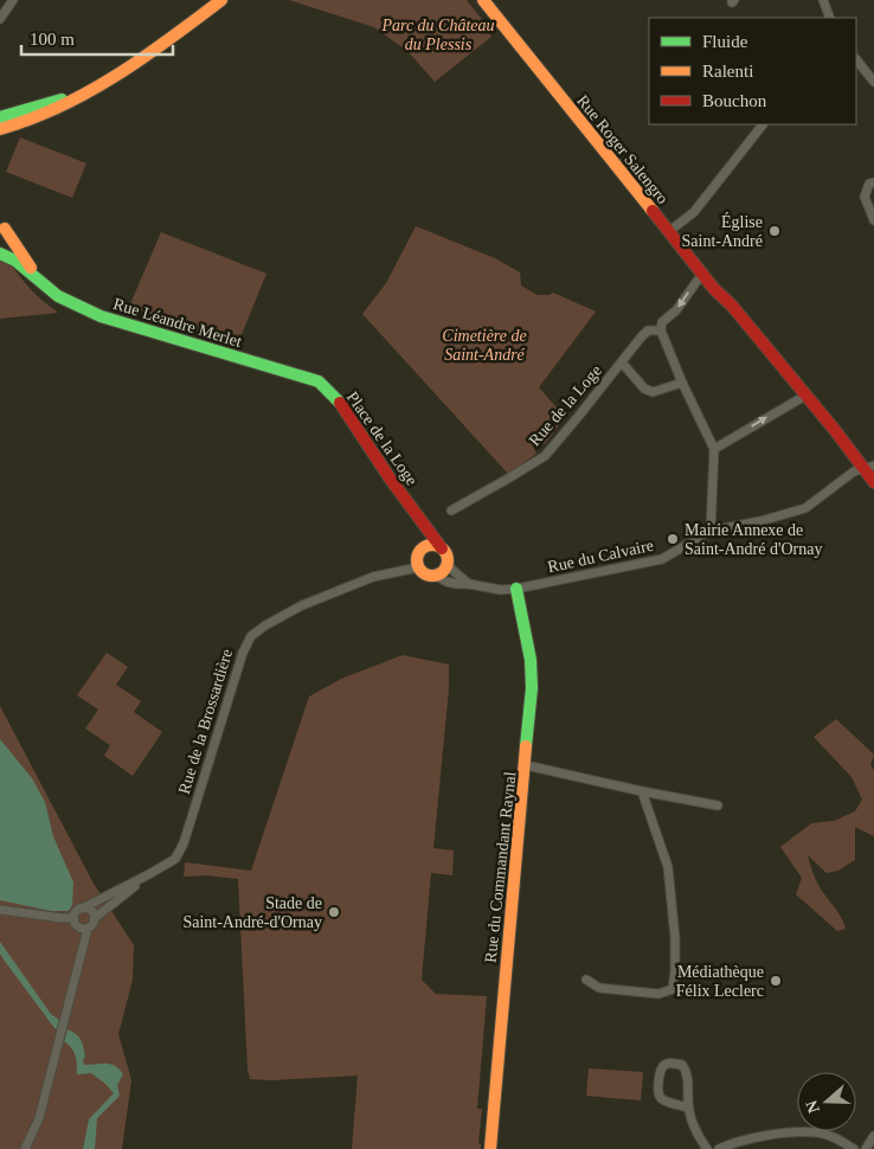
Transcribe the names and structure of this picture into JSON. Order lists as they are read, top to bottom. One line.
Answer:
{"streets":{"street":["Rue Roger Salengro","Rue Léandre Merlet","Rue de la Loge","Place de la Loge","Rue du Calvaire","Rue de la Brossardière","Rue du Commandant Raynal"]},"crossings":[["Rue Roger Salengro","Rue du Calvaire"],["Rue Léandre Merlet","Place de la Loge"],["Place de la Loge","Rue de la Brossardière"],["Rue du Calvaire","Rue du Commandant Raynal"]],"parks":["Parc du Château du Plessis","Cimetière de Saint-André"],"places":["Église Saint-André","Mairie Annexe de Saint-André d'Ornay","Stade de Saint-André-d'Ornay","Médiathèque Félix Leclerc"],"legend":["Fluide","Ralenti","Bouchon"],"scale_bar":"100 m","north":"left"}
